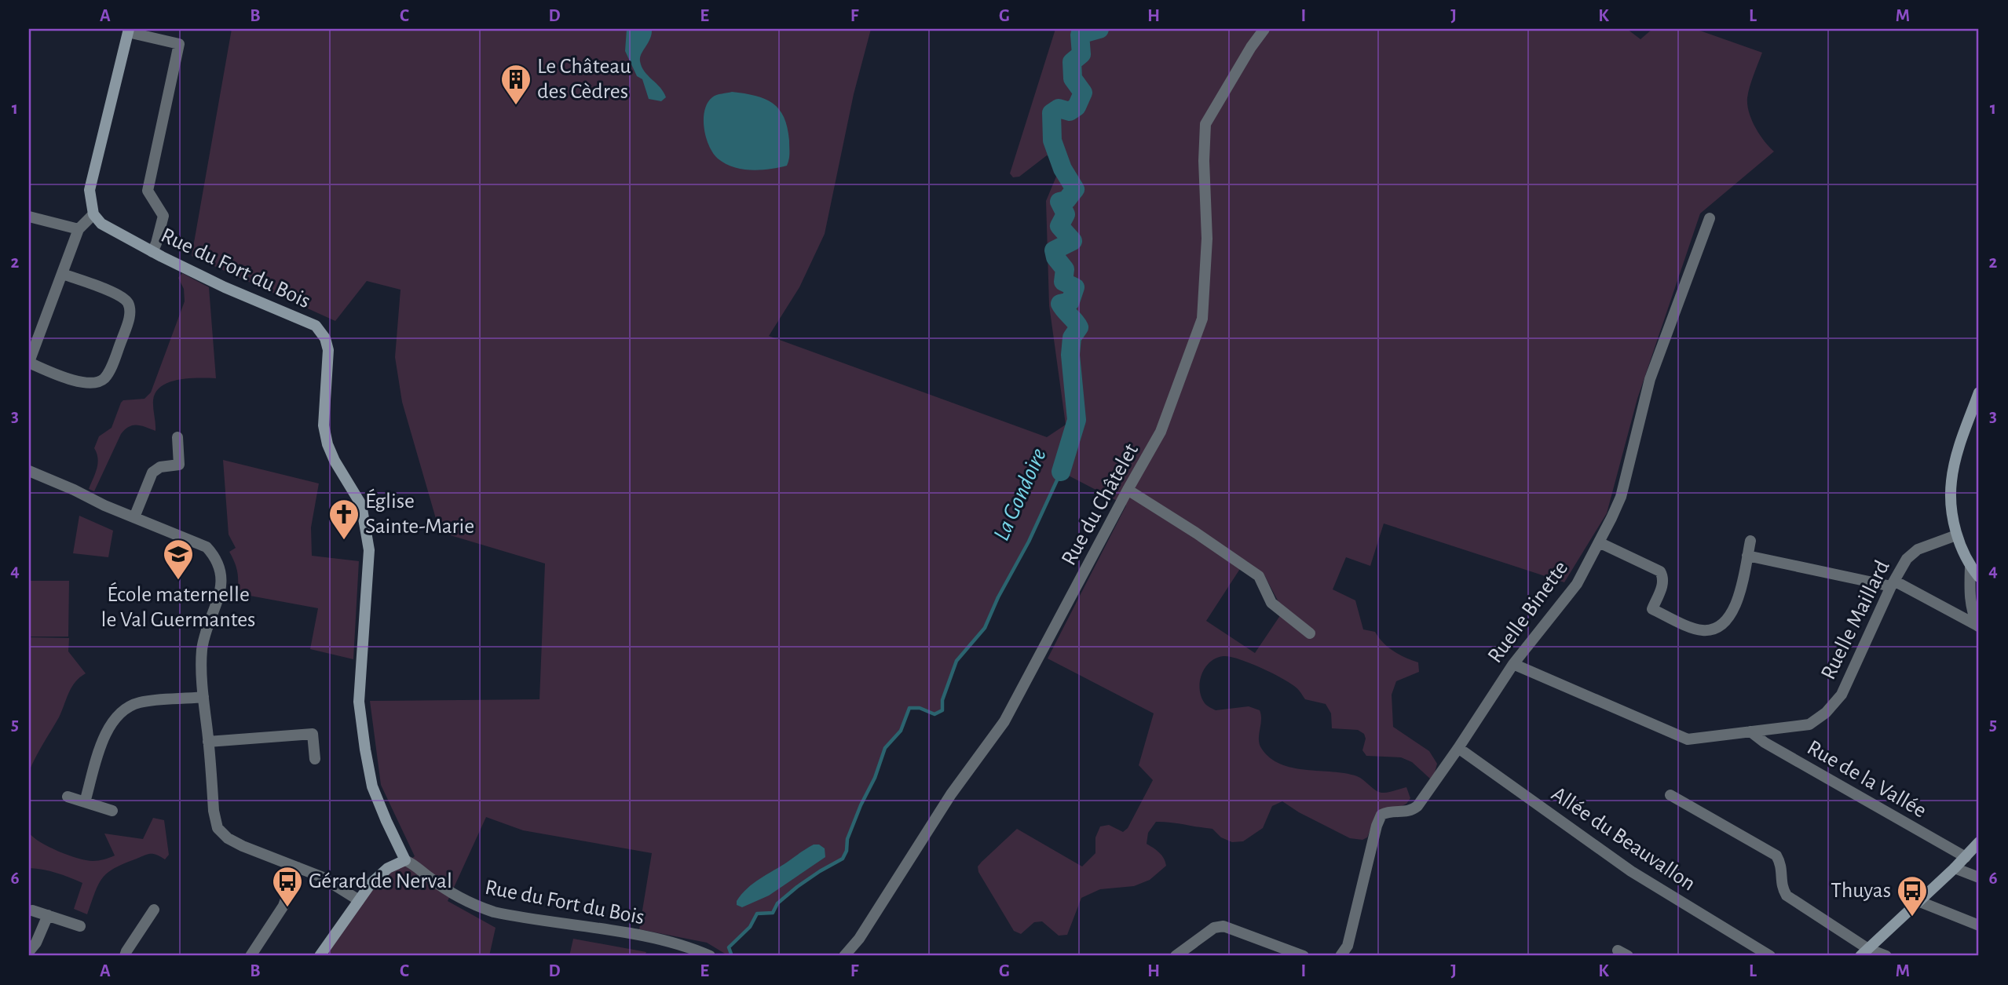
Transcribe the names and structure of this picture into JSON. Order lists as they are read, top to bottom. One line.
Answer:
{"streets":{"street":["Rue du Fort du Bois","Rue du Châtelet","Ruelle Binette","Ruelle Maillard","Rue de la Vallée","Allée du Beauvallon"]},"crossings":[["Ruelle Binette","Ruelle Maillard"],["Ruelle Binette","Allée du Beauvallon"],["Ruelle Maillard","Rue de la Vallée"]],"water":["La Gondoire"],"places":{"building":["Le Château des Cèdres"],"church":["Église Sainte-Marie"],"school or university":["École maternelle le Val Guermantes"],"bus stop":["Gérard de Nerval","Thuyas"]},"grid":{"columns":["A","B","C","D","E","F","G","H","I","J","K","L","M"],"rows":["1","2","3","4","5","6"]}}
